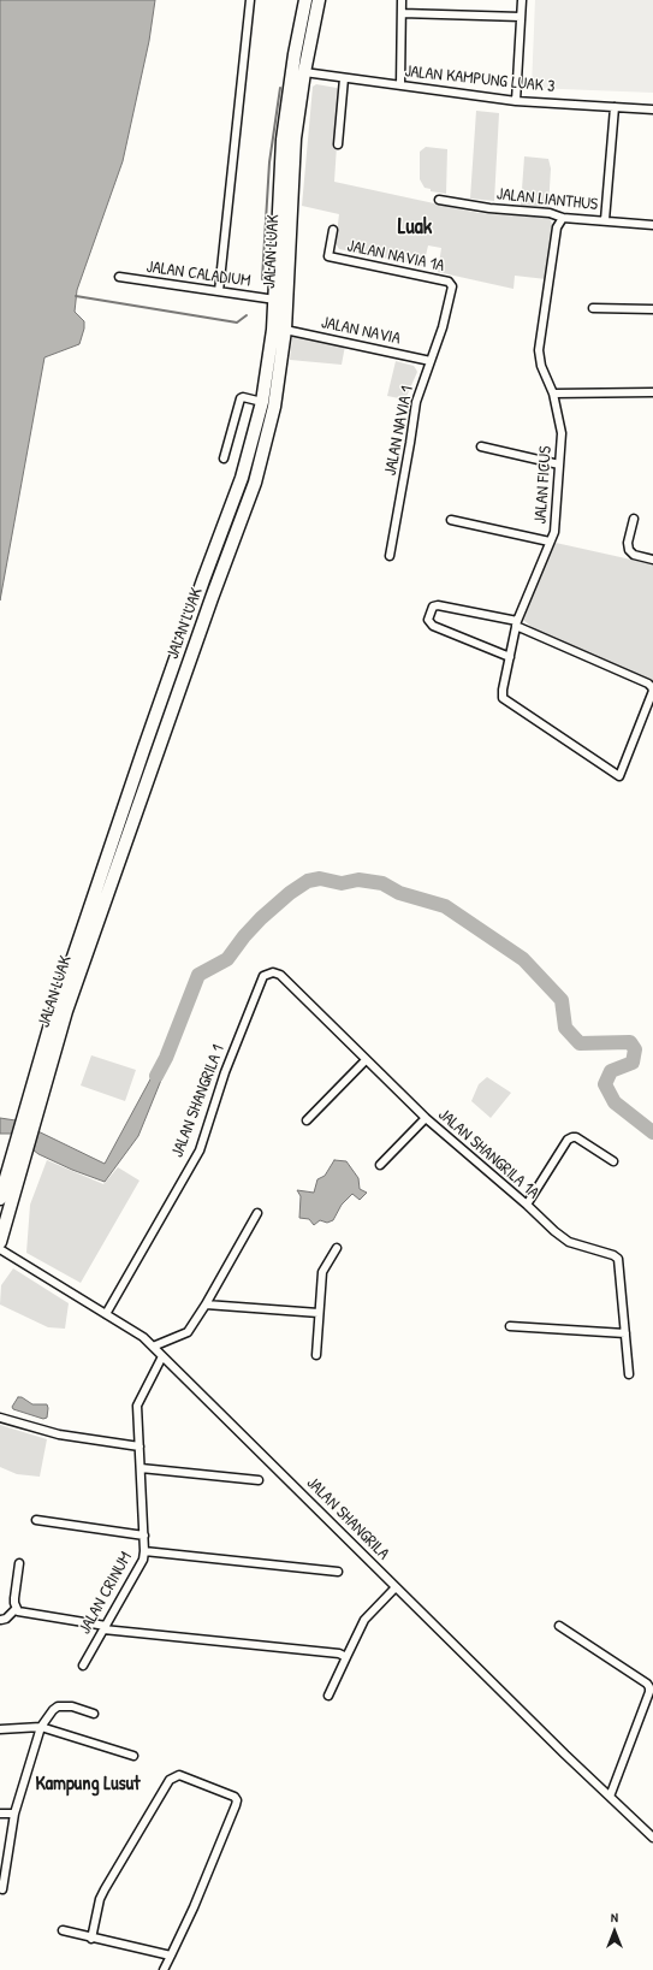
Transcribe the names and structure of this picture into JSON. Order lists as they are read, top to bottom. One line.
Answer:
{"streets":{"main road":["JALAN LUAK"],"street":["JALAN KAMPUNG LUAK 3","JALAN LIANTHUS","JALAN NAVIA 1A","JALAN CALADIUM","JALAN NAVIA","JALAN NAVIA 1","JALAN FICUS","JALAN SHANGRILA 1","JALAN SHANGRILA 1A","JALAN SHANGRILA","JALAN CRINUM"]},"crossings":[["JALAN KAMPUNG LUAK 3","JALAN LUAK"],["JALAN LIANTHUS","JALAN FICUS"],["JALAN LUAK","JALAN CALADIUM"],["JALAN LUAK","JALAN NAVIA"],["JALAN NAVIA 1A","JALAN NAVIA 1"],["JALAN NAVIA","JALAN NAVIA 1"],["JALAN SHANGRILA 1","JALAN SHANGRILA 1A"],["JALAN SHANGRILA 1","JALAN SHANGRILA"],["JALAN SHANGRILA","JALAN CRINUM"]],"districts":["Luak","Kampung Lusut"],"north":"top"}
